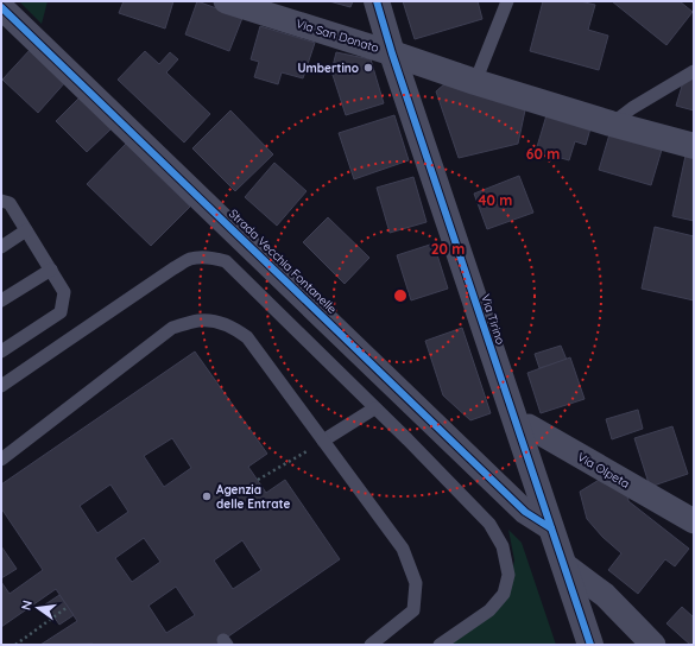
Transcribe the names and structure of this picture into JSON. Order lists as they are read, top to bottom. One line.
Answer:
{"streets":{"street":["Via San Donato","Strada Vecchia Fontanelle","Via Tirino","Via Olpeta"]},"crossings":[["Via San Donato","Via Tirino"],["Strada Vecchia Fontanelle","Via Tirino"],["Via Tirino","Via Olpeta"]],"places":["Umbertino","Agenzia delle Entrate"],"north":"left","rings":["60 m","40 m","20 m"]}
